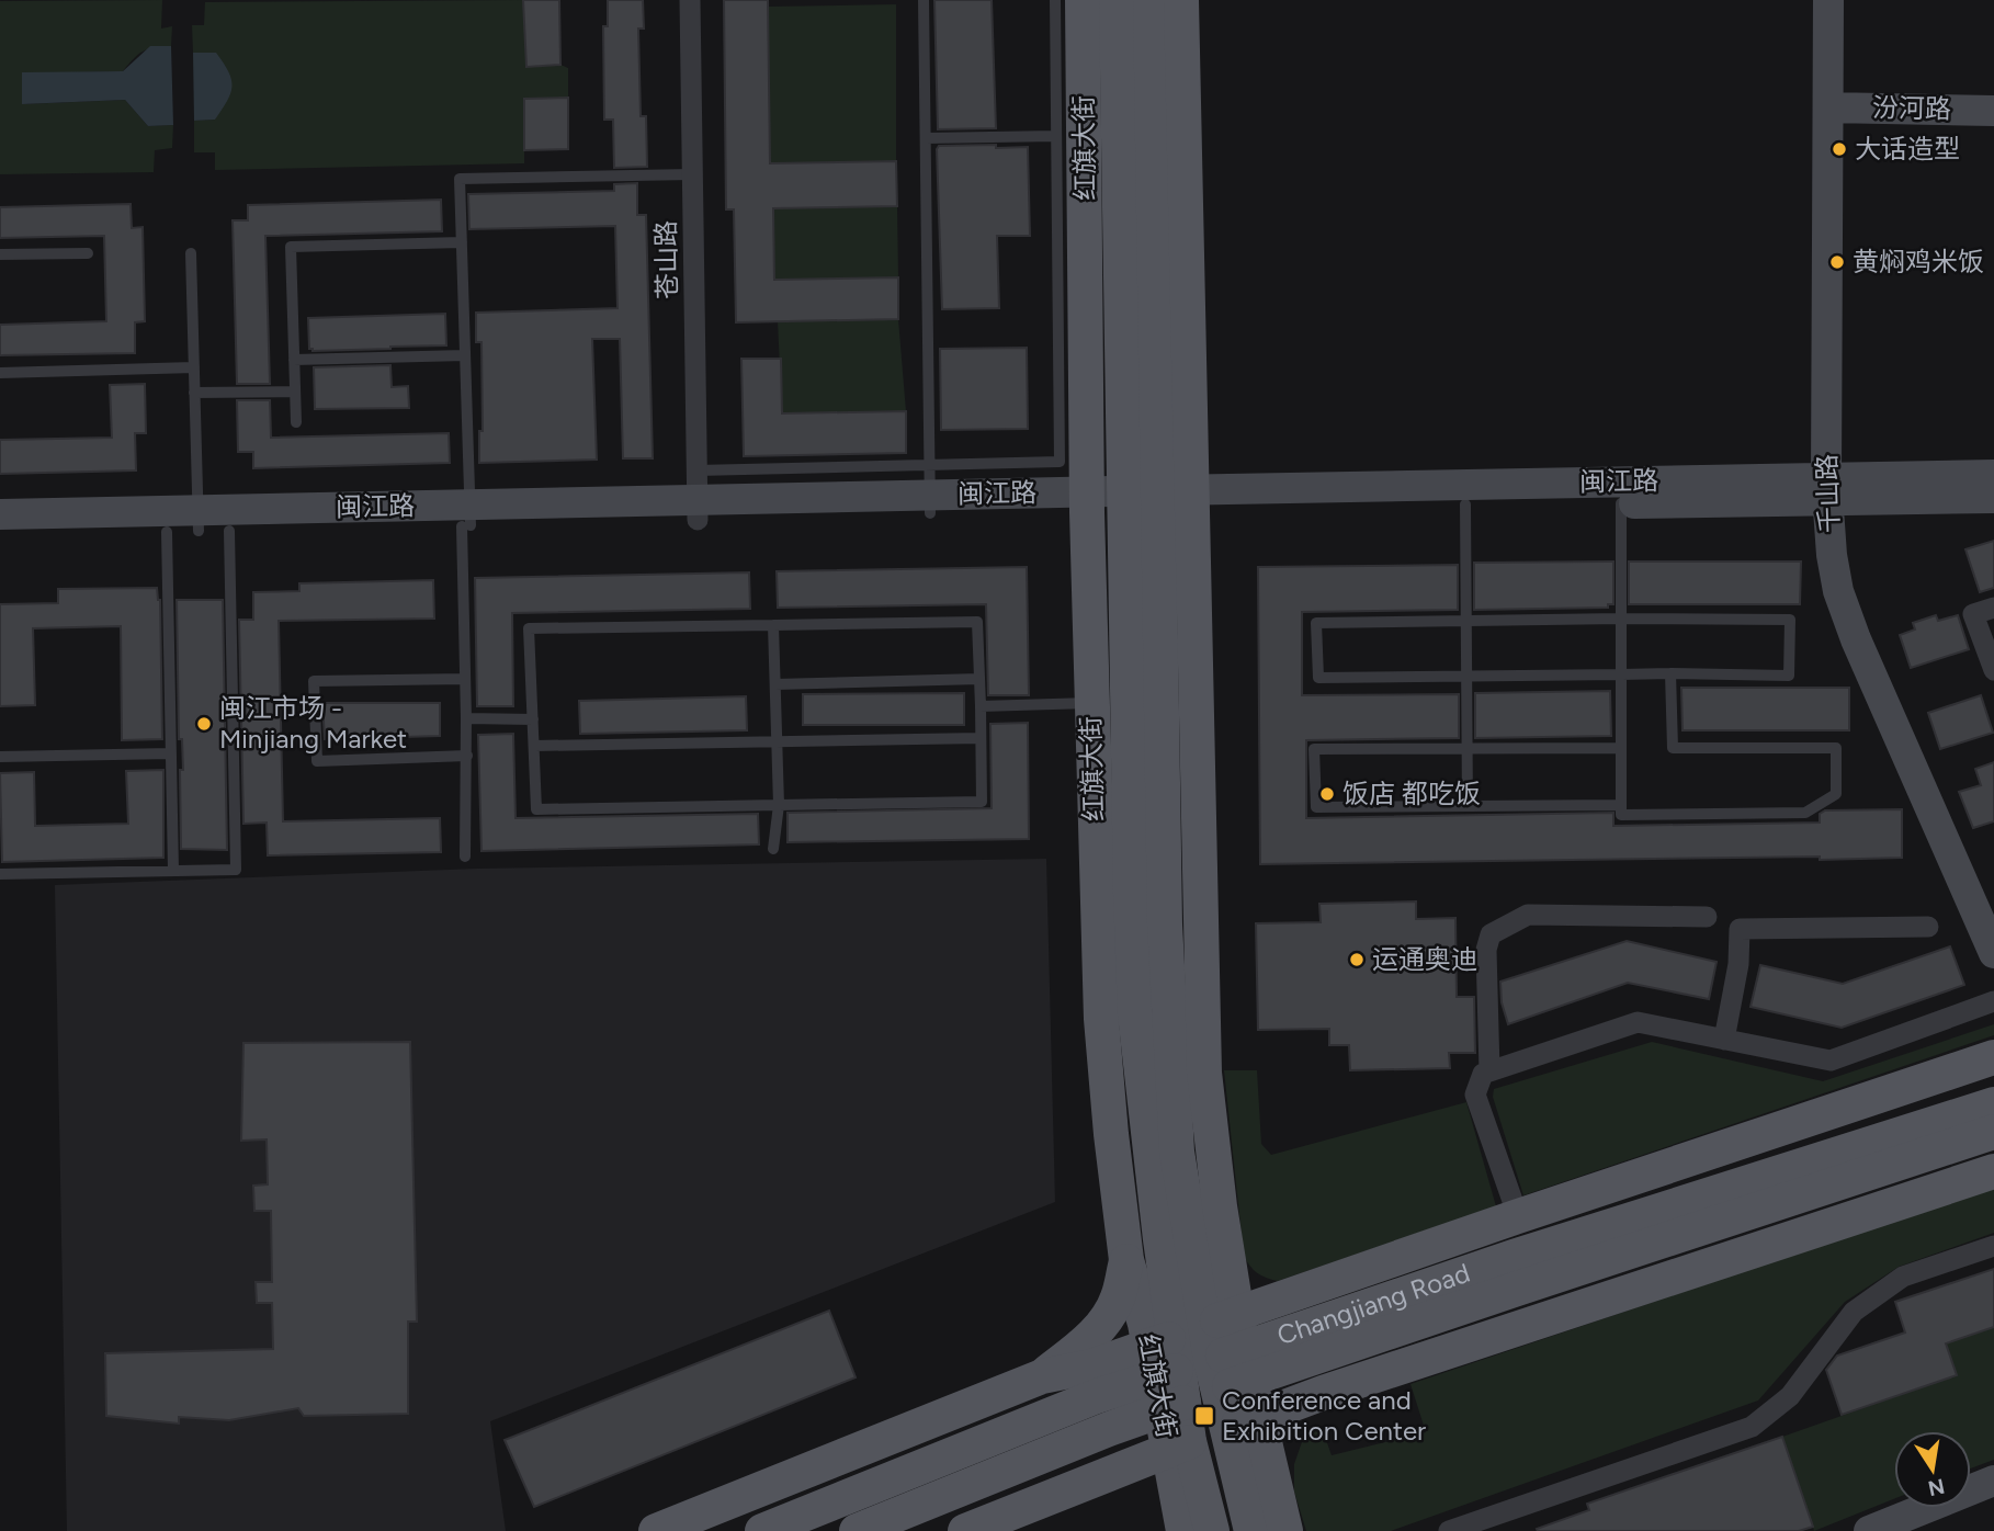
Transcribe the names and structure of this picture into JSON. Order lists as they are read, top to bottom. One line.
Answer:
{"streets":{"main road":["汾河路","红旗大街","闽江路","千山路","Changjiang Road"],"street":["苍山路"]},"crossings":[["汾河路","千山路"],["红旗大街","闽江路"],["红旗大街","Changjiang Road"],["苍山路","闽江路"],["闽江路","千山路"]],"places":{"other":["大话造型","黄焖鸡米饭","闽江市场 - Minjiang Market","饭店 都吃饭","运通奥迪"],"transit":["Conference and Exhibition Center"]},"north":"bottom"}
